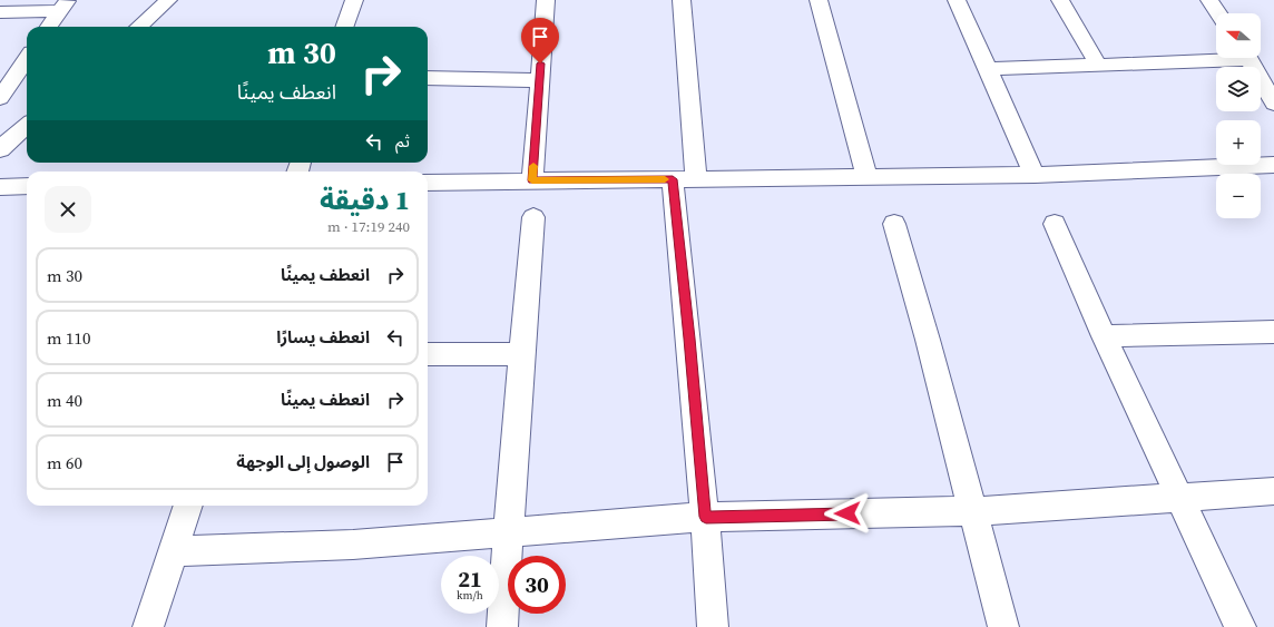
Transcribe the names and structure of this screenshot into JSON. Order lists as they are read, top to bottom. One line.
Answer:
{"north":"left","page":{"map_buttons":["+","−"],"turn":["30 m","انعطف يمينًا"],"then":"ثم","heading":["1 دقيقة","240 m · 17:19"],"list":[{"name":"انعطف يمينًا","value":"30 m"},{"name":"انعطف يسارًا","value":"110 m"},{"name":"انعطف يمينًا","value":"40 m"},{"name":"الوصول إلى الوجهة","value":"60 m"}],"speed":"21 km/h","limit":"30"}}
